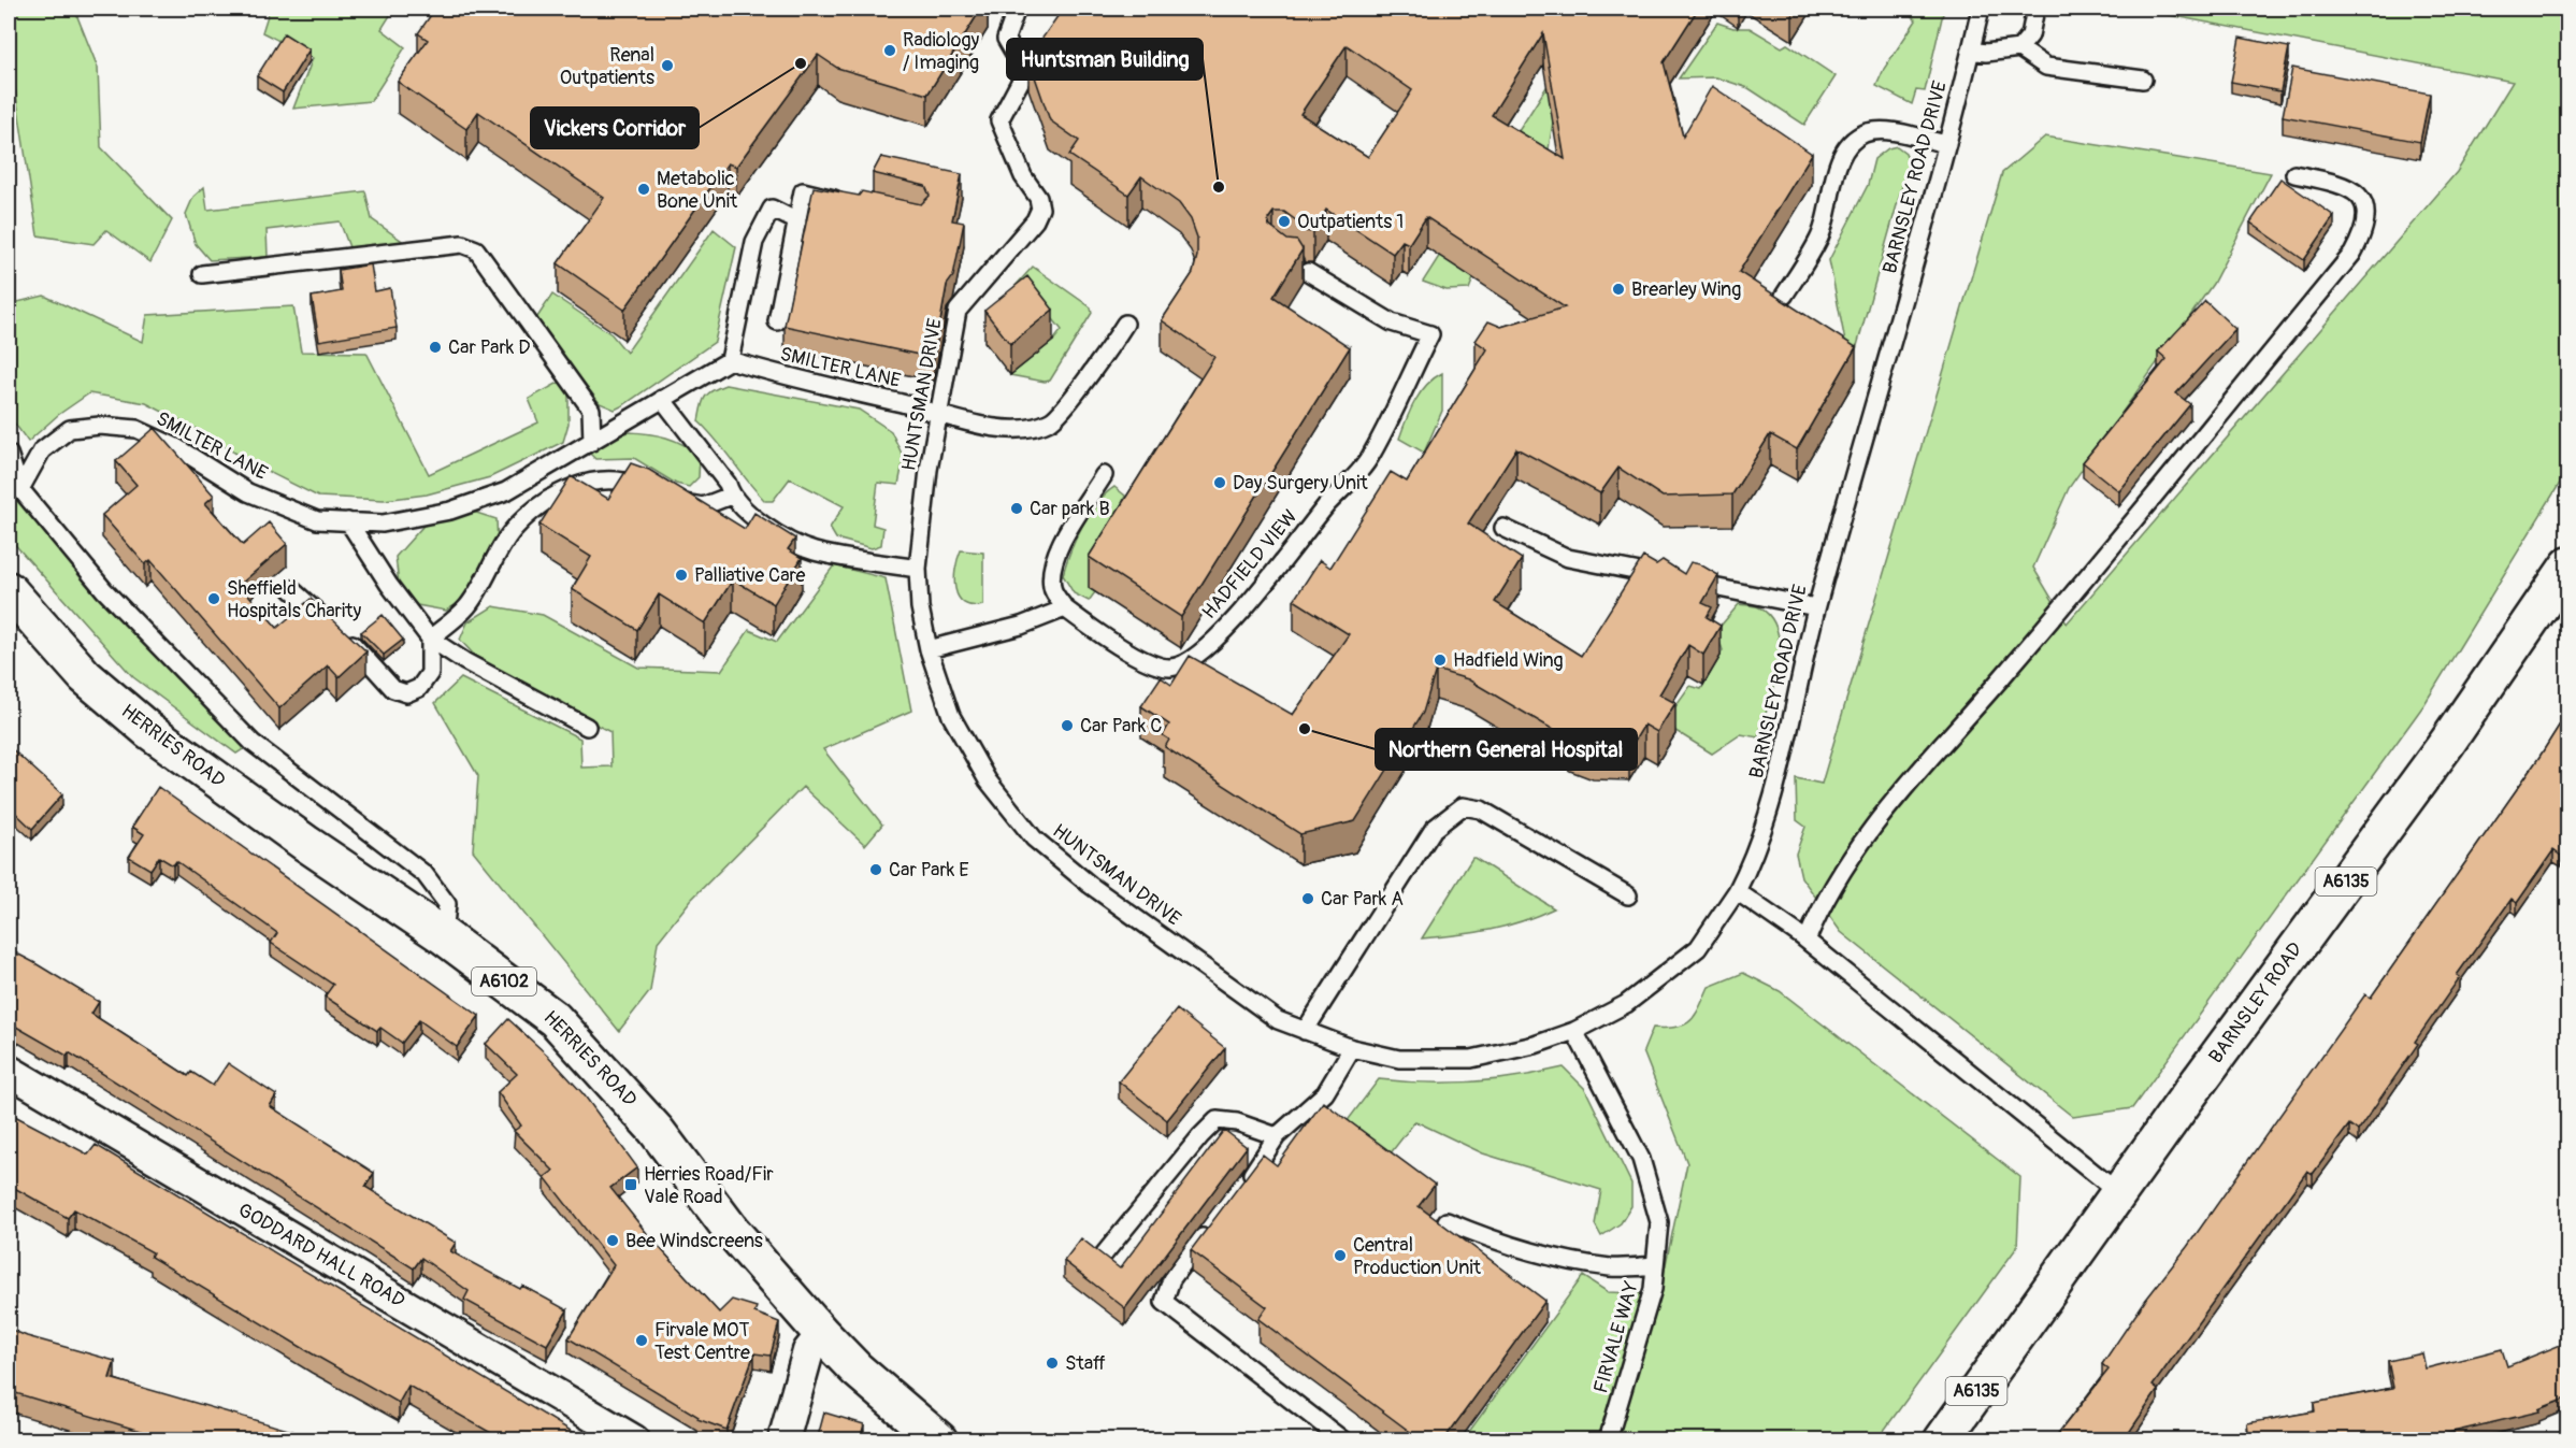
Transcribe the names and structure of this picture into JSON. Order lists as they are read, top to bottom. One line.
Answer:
{"streets":{"main road":["HERRIES ROAD","A6135","A6102","BARNSLEY ROAD"],"street":["GODDARD HALL ROAD"],"lane":["BARNSLEY ROAD DRIVE","SMILTER LANE","HUNTSMAN DRIVE","HADFIELD VIEW","FIRVALE WAY"]},"crossings":[["BARNSLEY ROAD DRIVE","HUNTSMAN DRIVE"],["SMILTER LANE","HUNTSMAN DRIVE"],["HUNTSMAN DRIVE","FIRVALE WAY"]],"places":{"other":["Radiology / Imaging","Vickers Corridor","Renal Outpatients","Huntsman Building","Metabolic Bone Unit","Outpatients 1","Brearley Wing","Car Park D","Day Surgery Unit","Car park B","Palliative Care","Sheffield Hospitals Charity","Hadfield Wing","Car Park C","Northern General Hospital","Car Park E","Car Park A","Bee Windscreens","Central Production Unit","Firvale MOT Test Centre","Staff"],"transit":["Herries Road/Fir Vale Road"]}}
